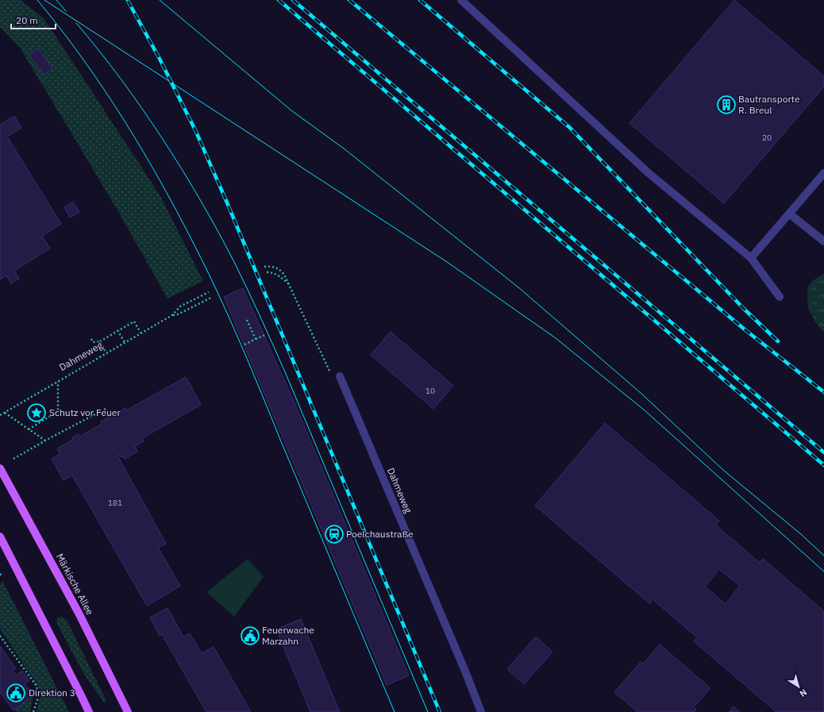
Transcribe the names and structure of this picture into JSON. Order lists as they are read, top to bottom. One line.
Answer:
{"streets":{"main road":["Märkische Allee"],"lane":["Dahmeweg"]},"places":{"building":["Bautransporte R. Breul"],"place":["Schutz vor Feuer"],"station":["Poelchaustraße"],"public building":["Feuerwache Marzahn","Direktion 3"]},"house_numbers":["20","10","181"],"scale_bar":"20 m","north":"bottom right"}
